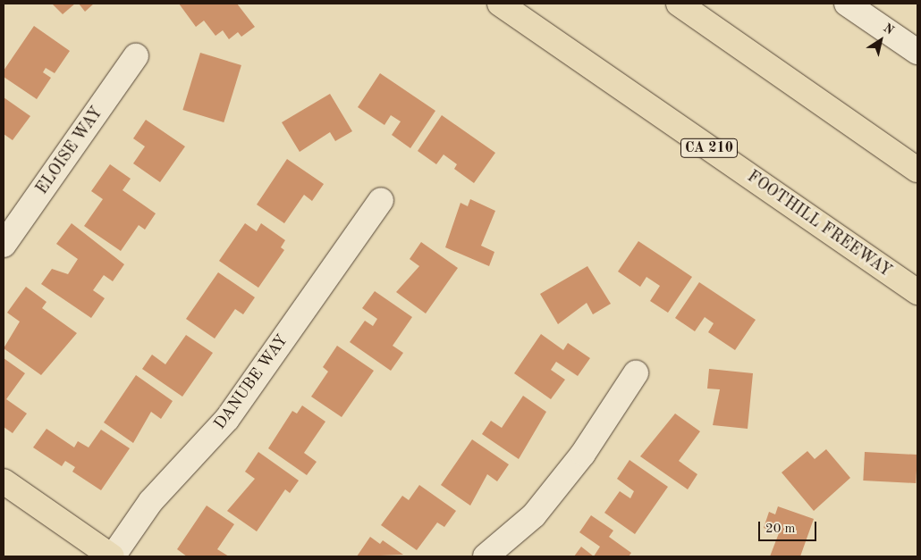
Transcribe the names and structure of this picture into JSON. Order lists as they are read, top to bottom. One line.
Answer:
{"streets":{"main road":["CA 210","FOOTHILL FREEWAY"],"street":["ELOISE WAY","DANUBE WAY"]},"scale_bar":"20 m","north":"top right"}
